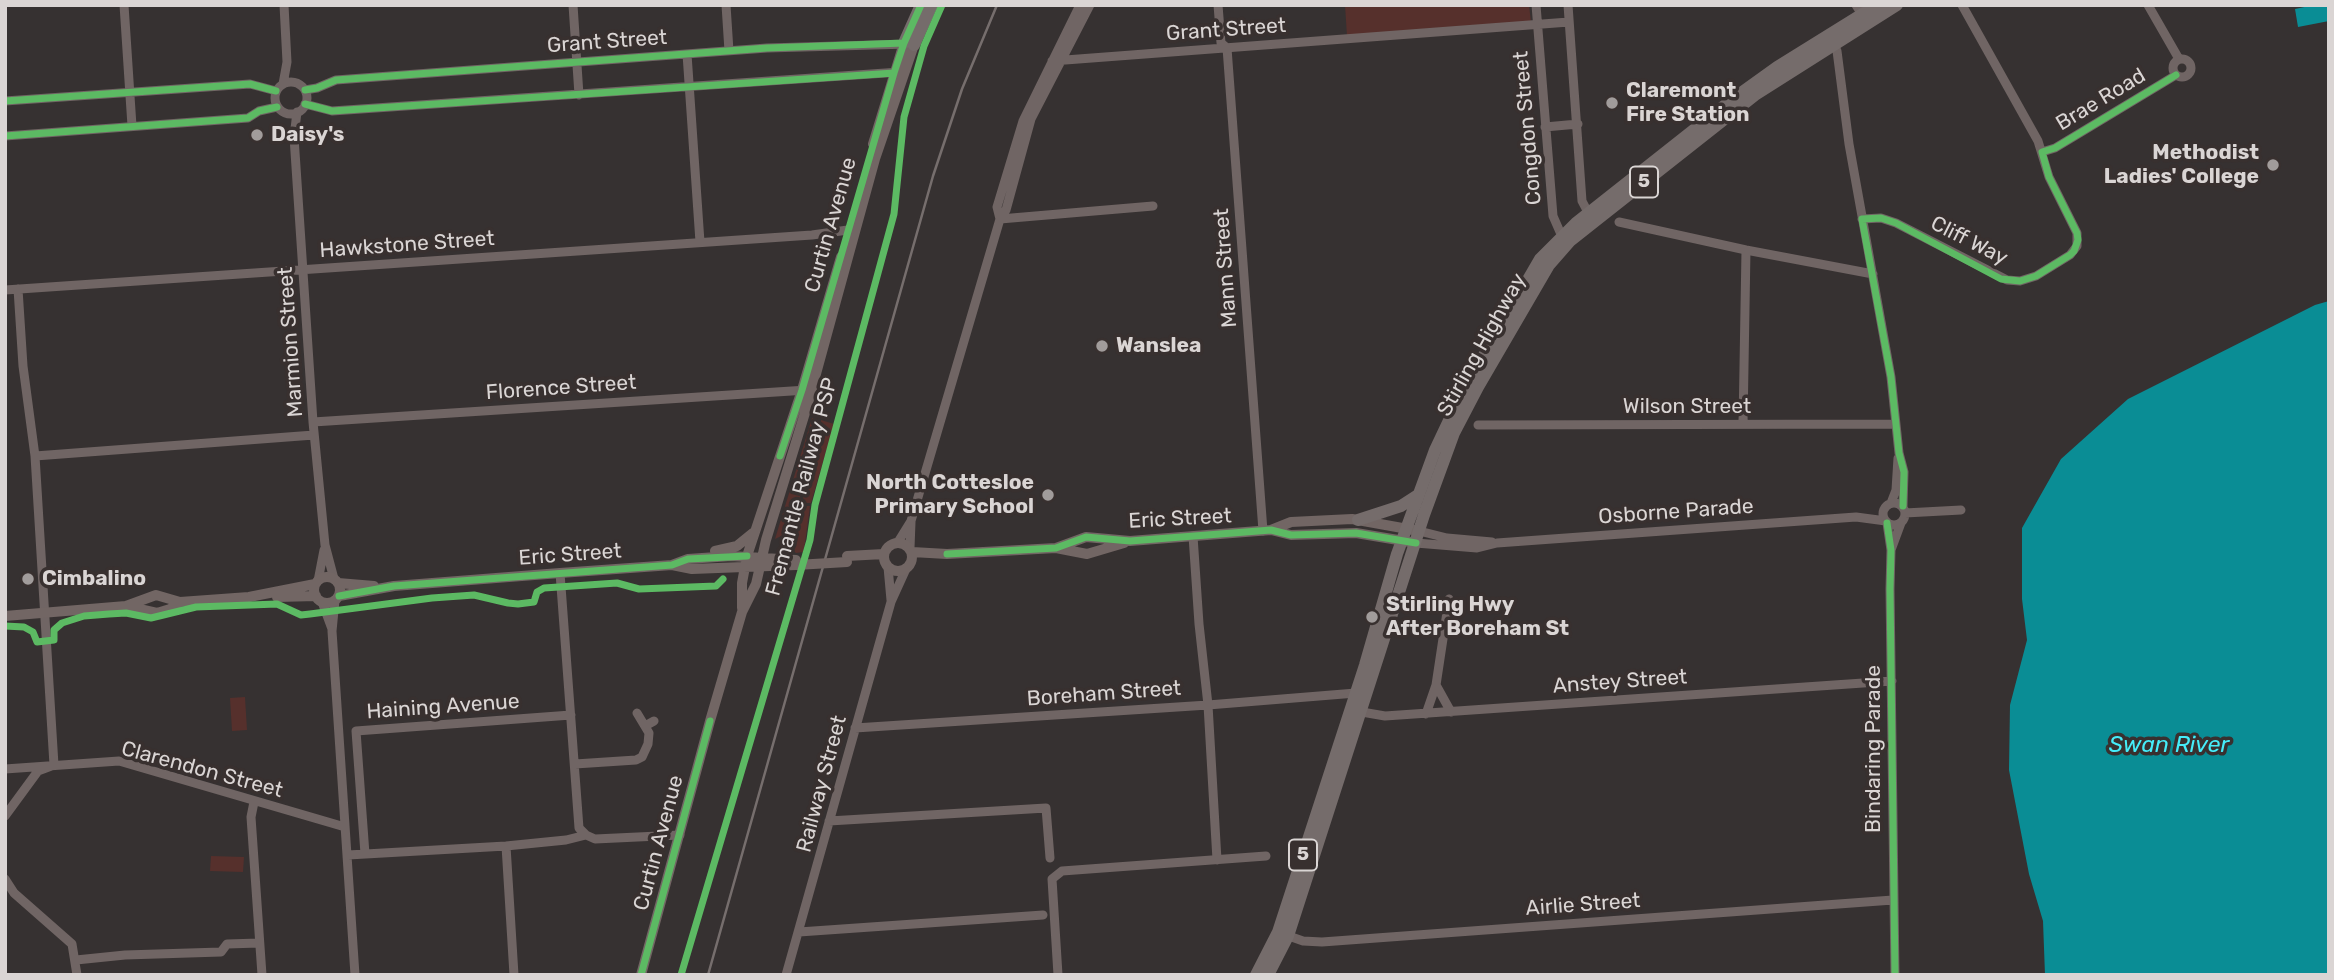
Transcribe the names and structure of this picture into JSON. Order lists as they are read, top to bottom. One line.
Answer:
{"streets":{"highway":["5","Curtin Avenue","Stirling Highway"],"main road":["Eric Street"],"street":["Grant Street","Brae Road","Congdon Street","Cliff Way","Hawkstone Street","Mann Street","Marmion Street","Florence Street","Wilson Street","Osborne Parade","Anstey Street","Boreham Street","Haining Avenue","Bindaring Parade","Clarendon Street","Railway Street","Airlie Street"],"cycle path":["Fremantle Railway PSP"]},"crossings":[["Grant Street","Congdon Street"],["Grant Street","Curtin Avenue"],["Grant Street","Mann Street"],["Grant Street","Marmion Street"],["Grant Street","Railway Street"],["Brae Road","Cliff Way"],["Congdon Street","Stirling Highway"],["Curtin Avenue","Hawkstone Street"],["Curtin Avenue","Florence Street"],["Curtin Avenue","Eric Street"],["Hawkstone Street","Marmion Street"],["Mann Street","Eric Street"],["Marmion Street","Florence Street"],["Marmion Street","Eric Street"],["Stirling Highway","Osborne Parade"],["Stirling Highway","Eric Street"],["Stirling Highway","Anstey Street"],["Stirling Highway","Boreham Street"],["Stirling Highway","Airlie Street"],["Osborne Parade","Eric Street"],["Osborne Parade","Bindaring Parade"],["Eric Street","Railway Street"],["Anstey Street","Bindaring Parade"],["Boreham Street","Railway Street"],["Bindaring Parade","Airlie Street"]],"water":["Swan River"],"places":["Claremont Fire Station","Daisy's","Methodist Ladies' College","Wanslea","North Cottesloe Primary School","Cimbalino","Stirling Hwy After Boreham St"]}
